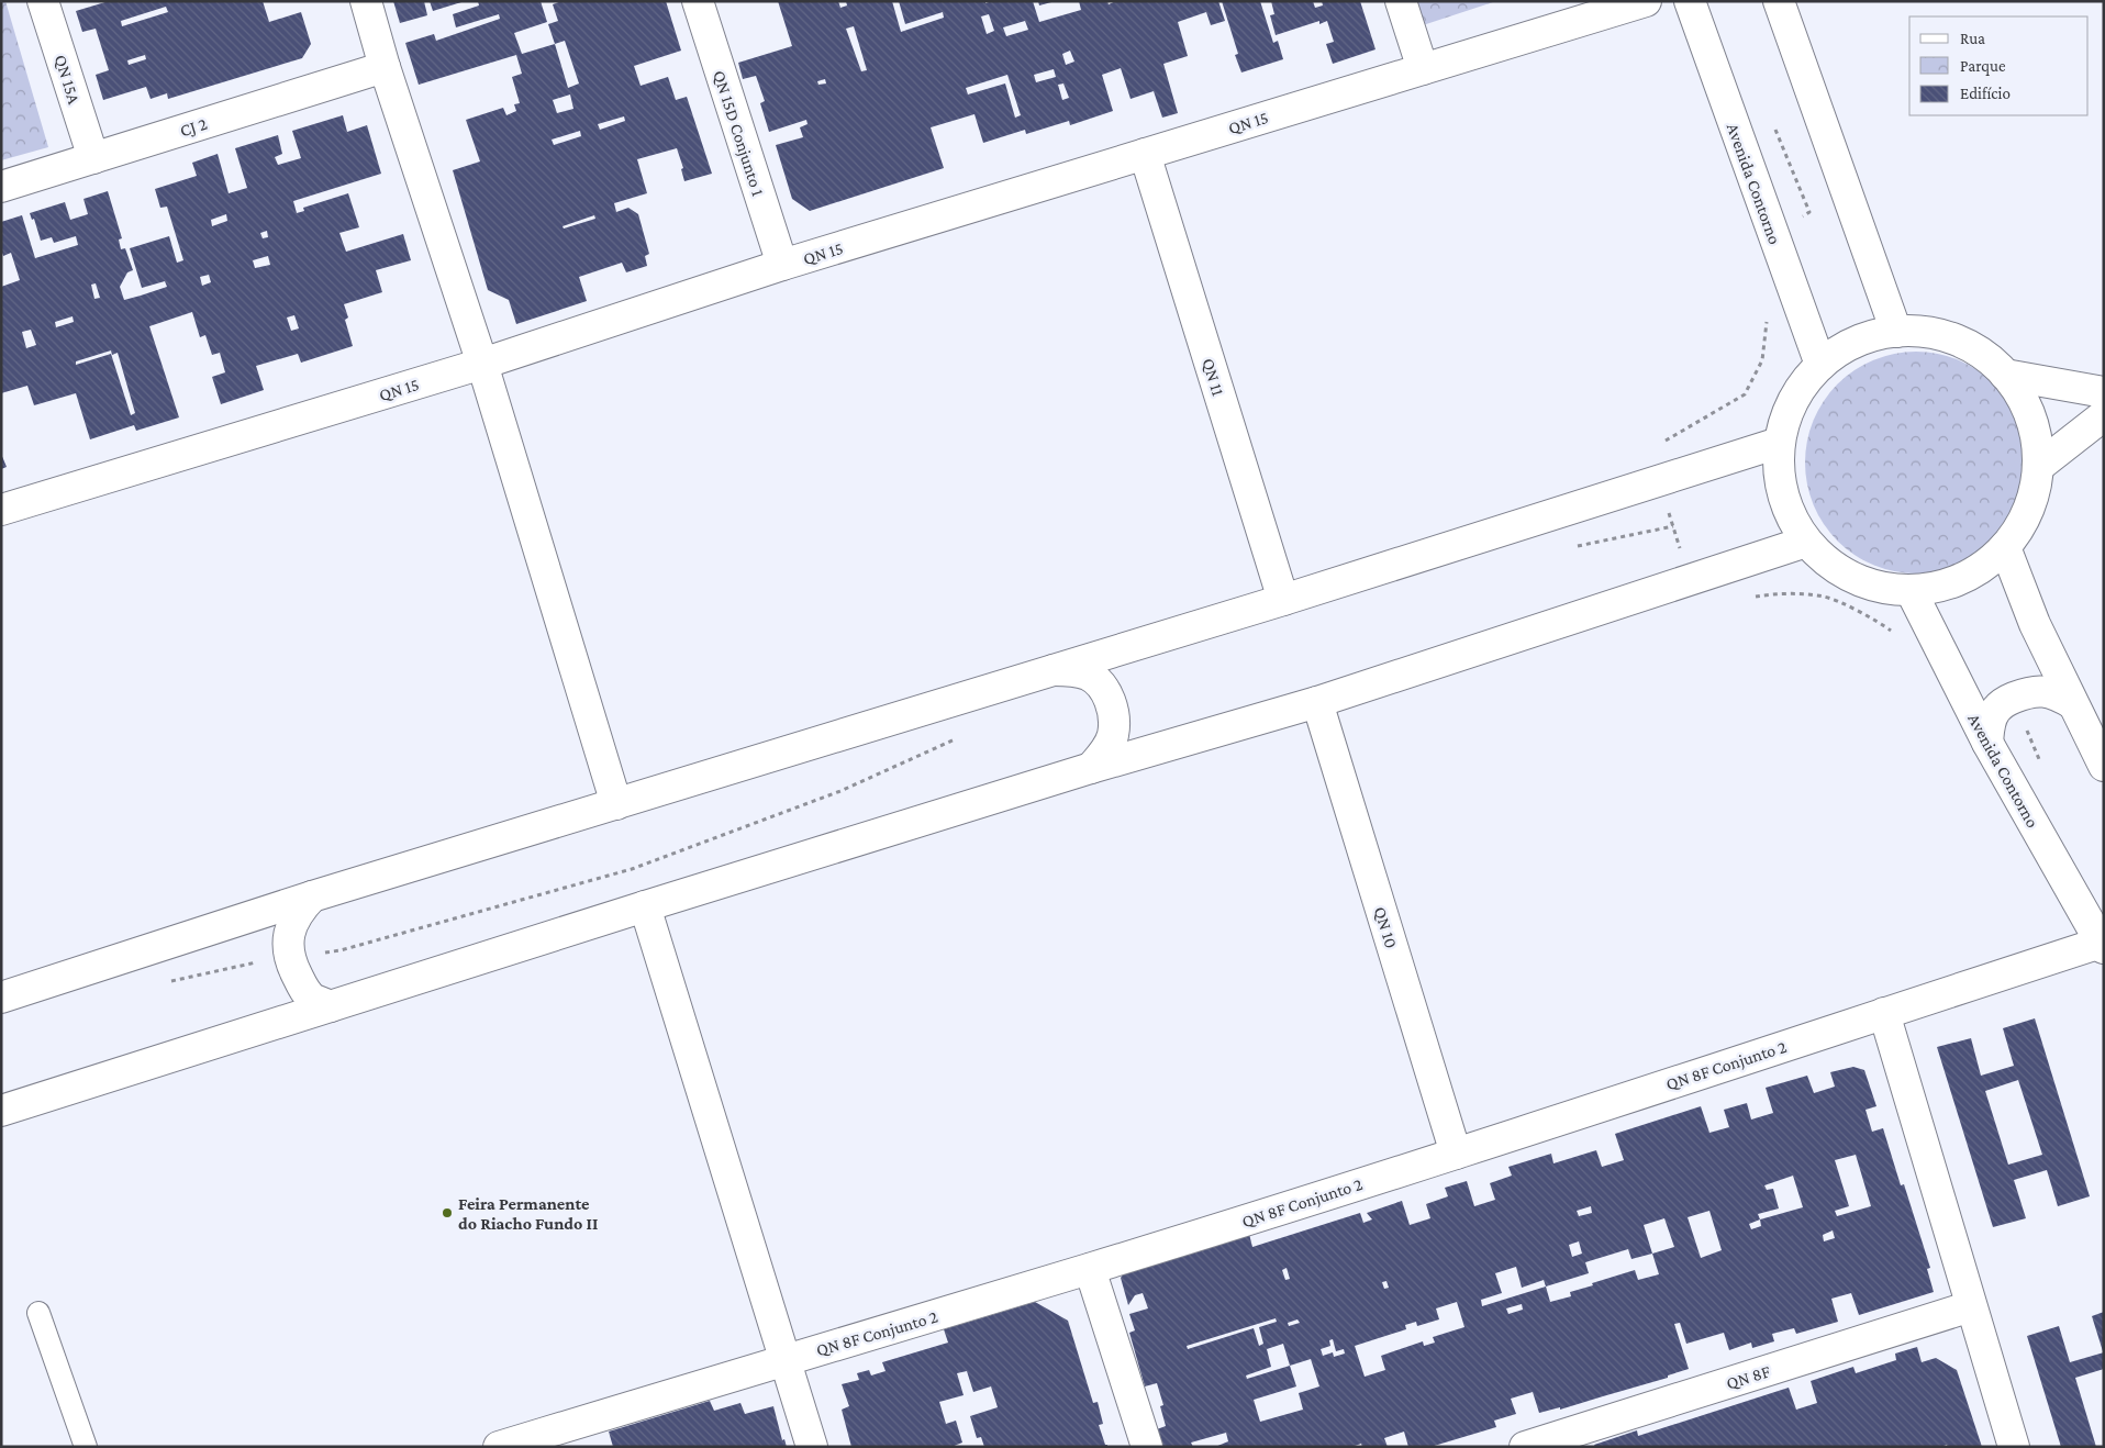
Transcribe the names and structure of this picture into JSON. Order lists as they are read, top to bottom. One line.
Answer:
{"streets":{"street":["QN 15A","QN 15","CJ 2","QN 15D Conjunto 1","Avenida Contorno","QN 11","QN 10","QN 8F Conjunto 2","QN 8F"]},"crossings":[["QN 15A","CJ 2"],["QN 15","QN 15D Conjunto 1"],["QN 15","QN 11"],["Avenida Contorno","QN 8F Conjunto 2"],["QN 10","QN 8F Conjunto 2"]],"places":["Feira Permanente do Riacho Fundo II"],"legend":["Rua","Parque","Edifício"]}
